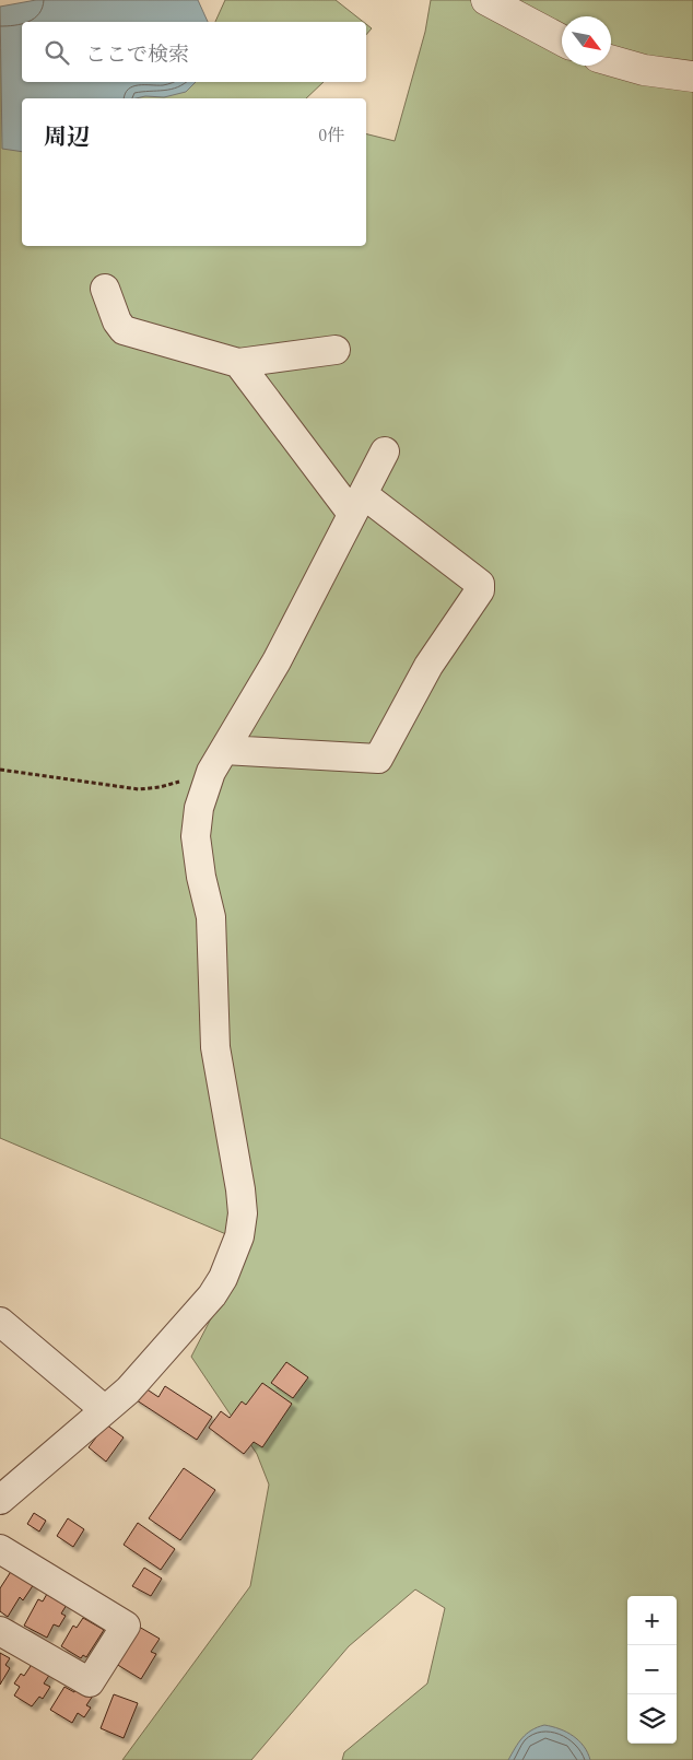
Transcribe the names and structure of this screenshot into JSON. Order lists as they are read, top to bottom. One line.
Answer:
{"north":"bottom right","page":{"search":"ここで検索","heading":["周辺","0件"],"map_buttons":["+","−"]}}
